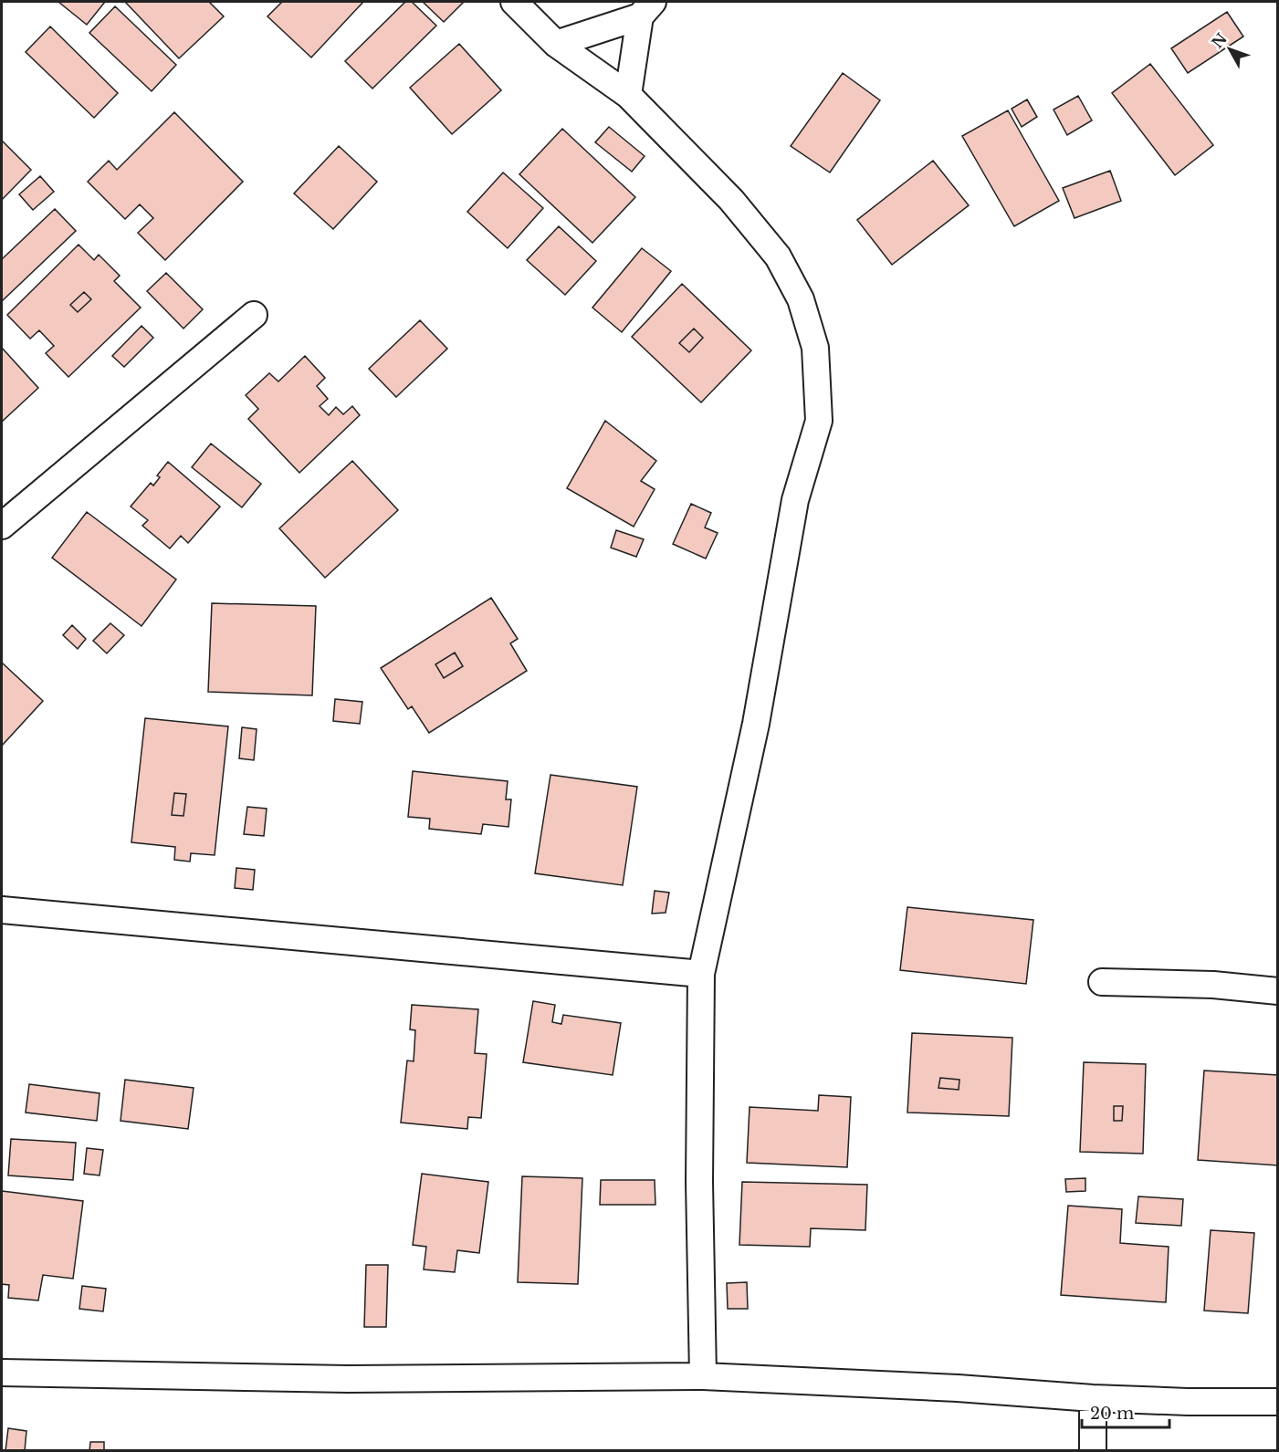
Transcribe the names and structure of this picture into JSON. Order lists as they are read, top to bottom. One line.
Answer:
{"scale_bar":"20 m","north":"top left"}
